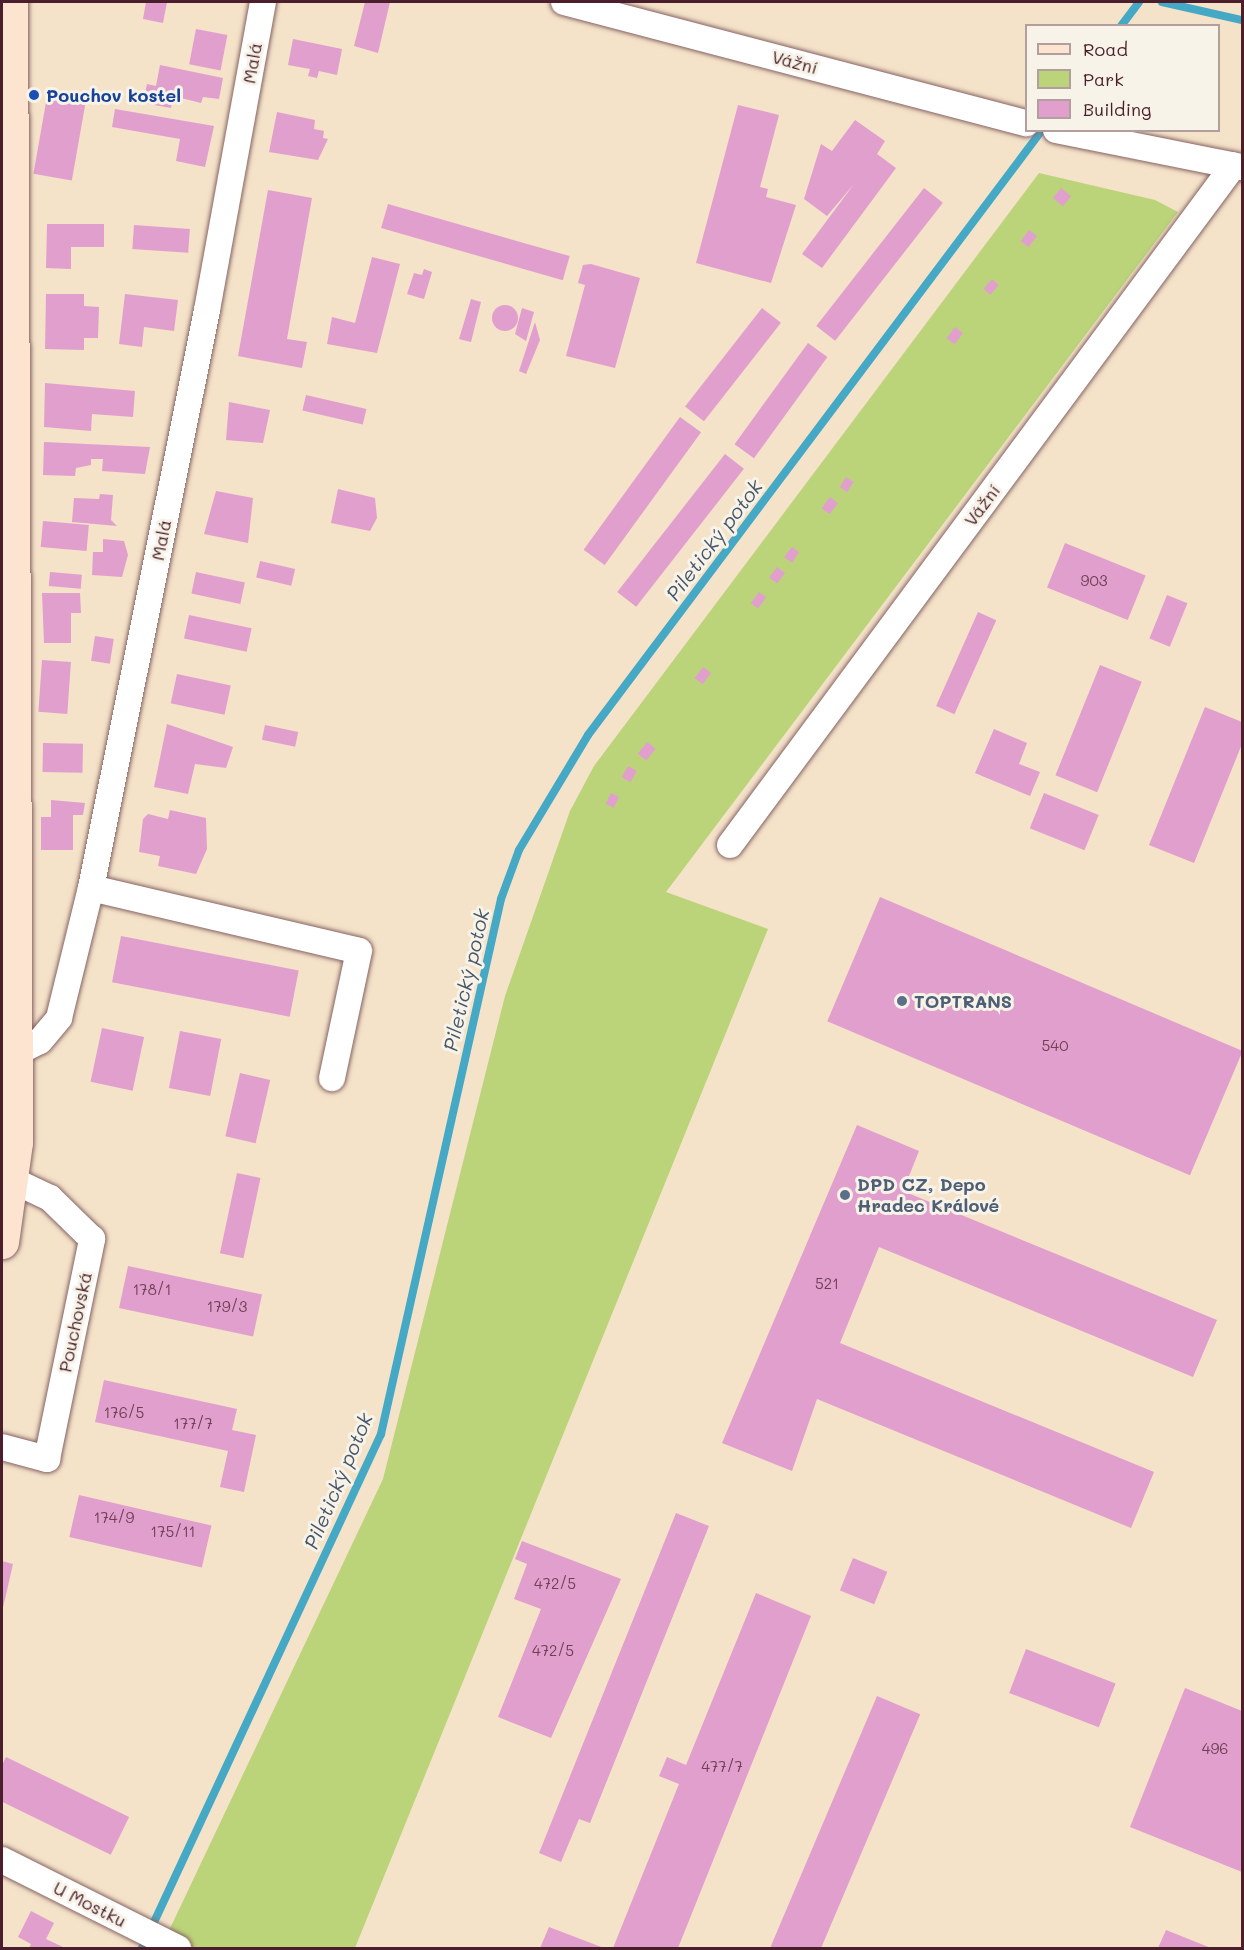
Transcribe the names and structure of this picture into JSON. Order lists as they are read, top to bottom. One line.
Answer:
{"streets":{"street":["Vážní","Malá","Pouchovská","U Mostku"]},"water":["Piletický potok"],"places":["Pouchov kostel","TOPTRANS","DPD CZ, Depo Hradec Králové"],"house_numbers":["903","540","521","178/1","179/3","176/5","177/7","174/9","175/11","472/5","472/5","496","477/7"],"legend":["Road","Park","Building"]}
